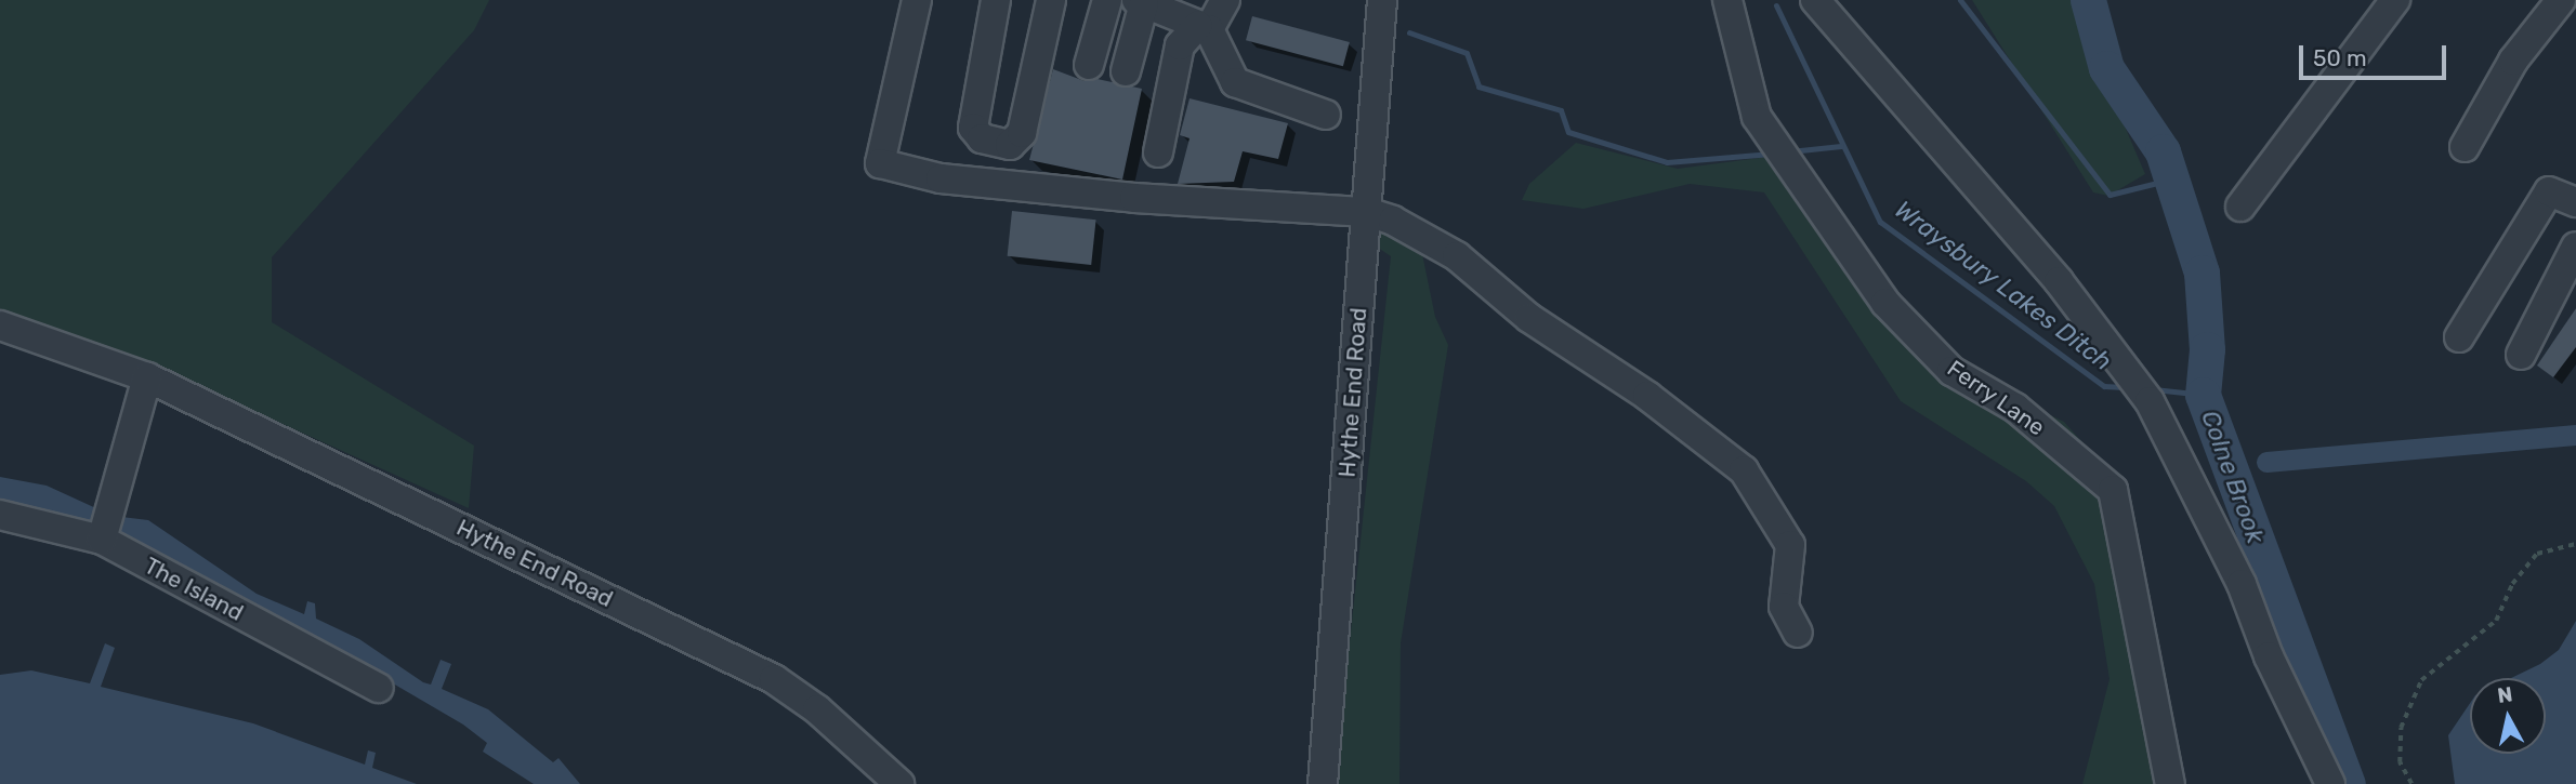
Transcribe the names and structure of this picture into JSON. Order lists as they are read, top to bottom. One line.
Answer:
{"streets":{"street":["Hythe End Road","Ferry Lane","The Island"]},"water":["Wraysbury Lakes Ditch","Colne Brook"],"scale_bar":"50 m","north":"top"}
